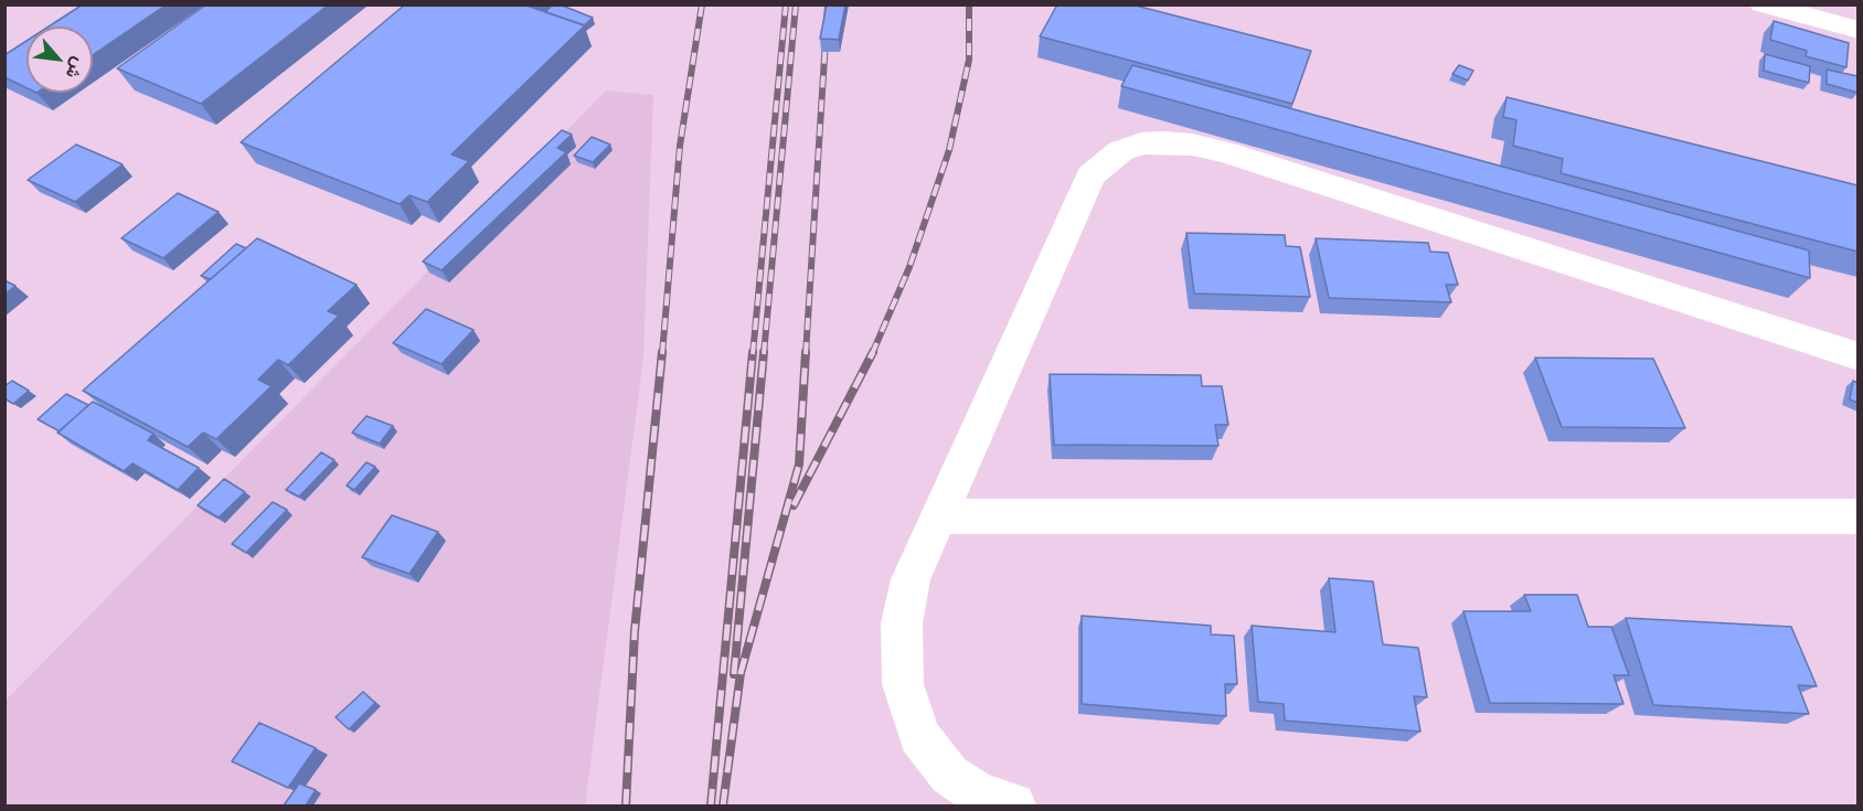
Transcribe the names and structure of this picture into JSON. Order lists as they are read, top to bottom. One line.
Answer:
{"north":"bottom right"}
